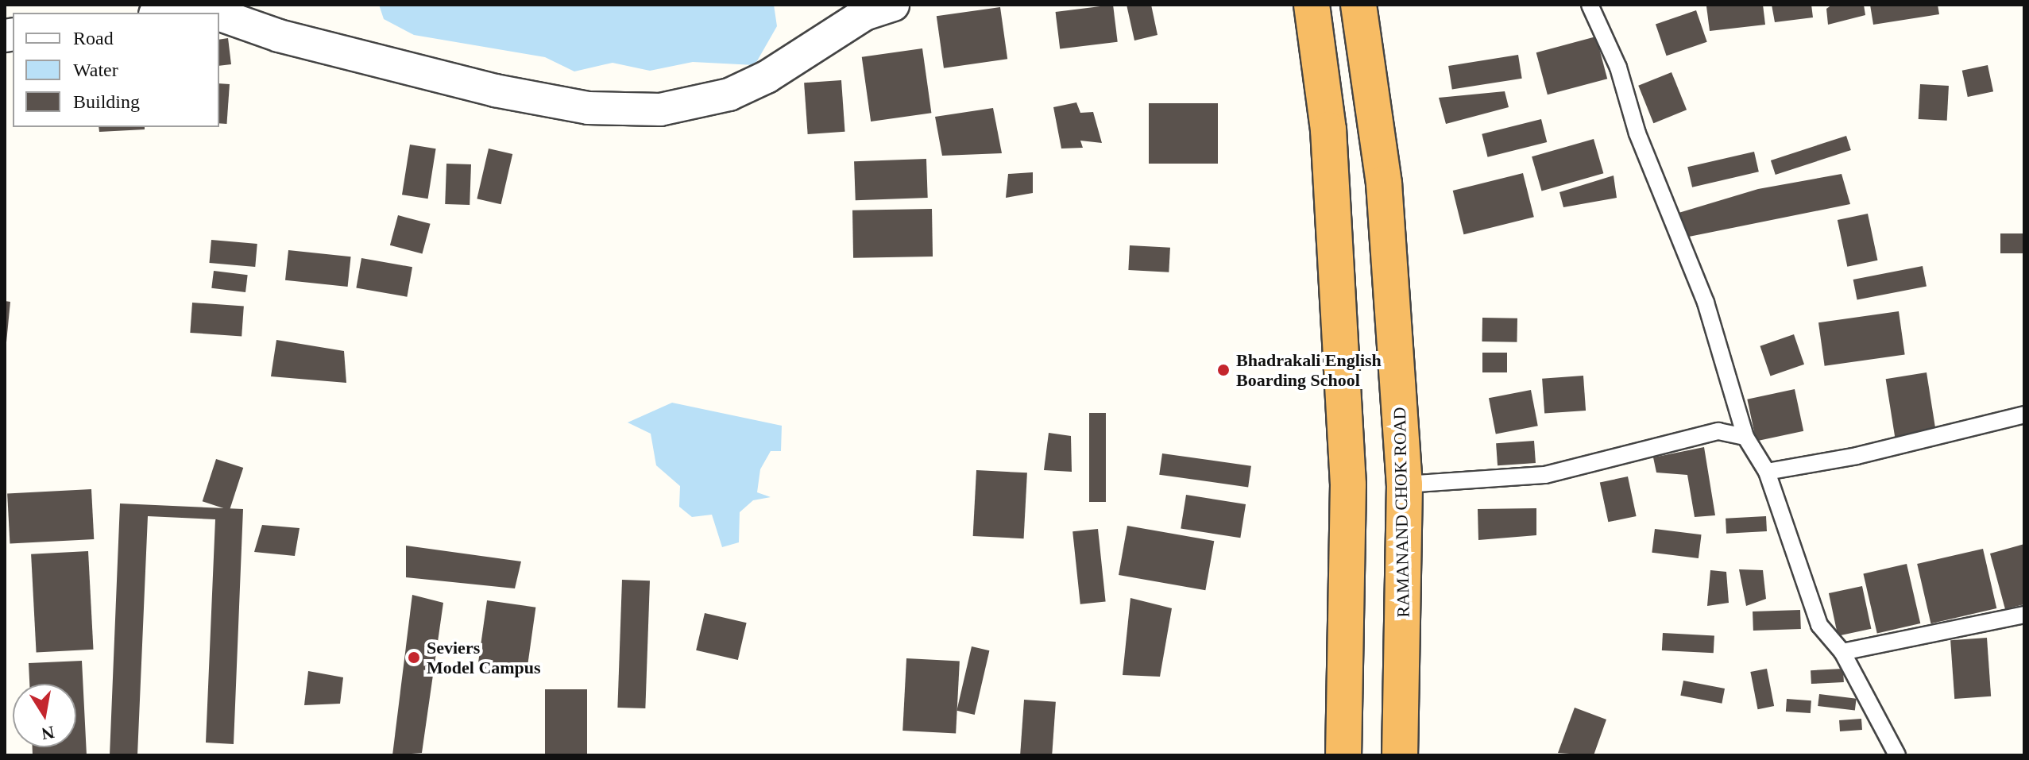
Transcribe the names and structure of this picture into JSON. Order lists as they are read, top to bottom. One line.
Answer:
{"streets":{"highway":["RAMANAND CHOK ROAD"]},"places":["Bhadrakali English Boarding School","Seviers Model Campus"],"legend":["Road","Water","Building"],"north":"bottom"}
